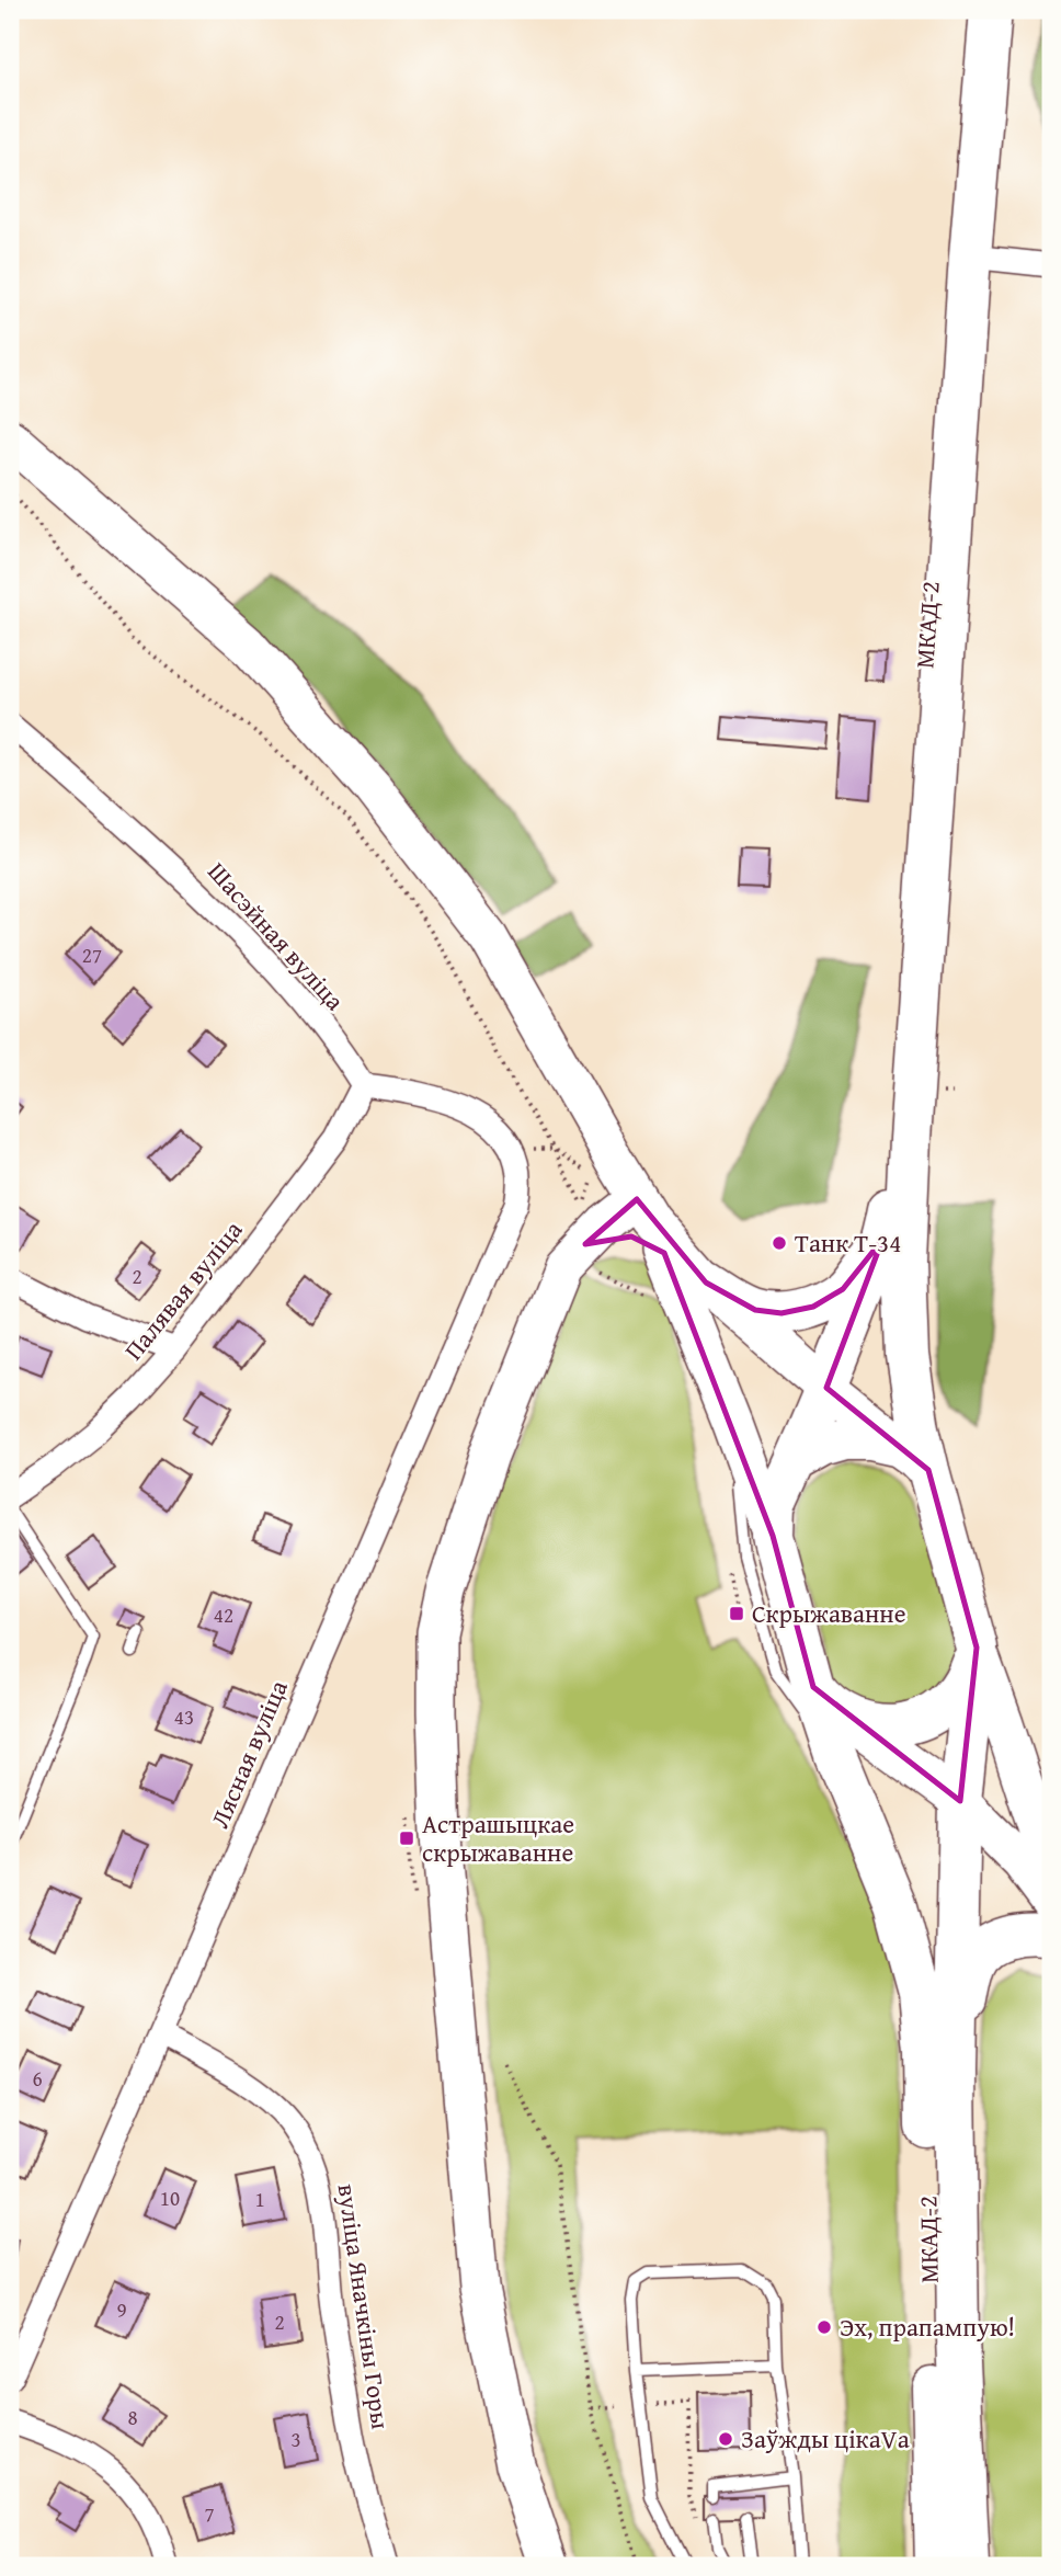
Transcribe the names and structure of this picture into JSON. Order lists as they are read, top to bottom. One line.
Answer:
{"streets":{"highway":["МКАД-2"],"street":["Шасэйная вуліца","Палявая вуліца","Лясная вуліца","вуліца Яначкіны Горы"]},"crossings":[["Шасэйная вуліца","Палявая вуліца"],["Лясная вуліца","вуліца Яначкіны Горы"]],"places":{"other":["Танк Т-34","Эх, прапампую!","Заўжды цікаVа"],"transit":["Скрыжаванне","Астрашыцкае скрыжаванне"]},"house_numbers":["27","2","42","43","6","10","1","9","2","8","3","7"]}
